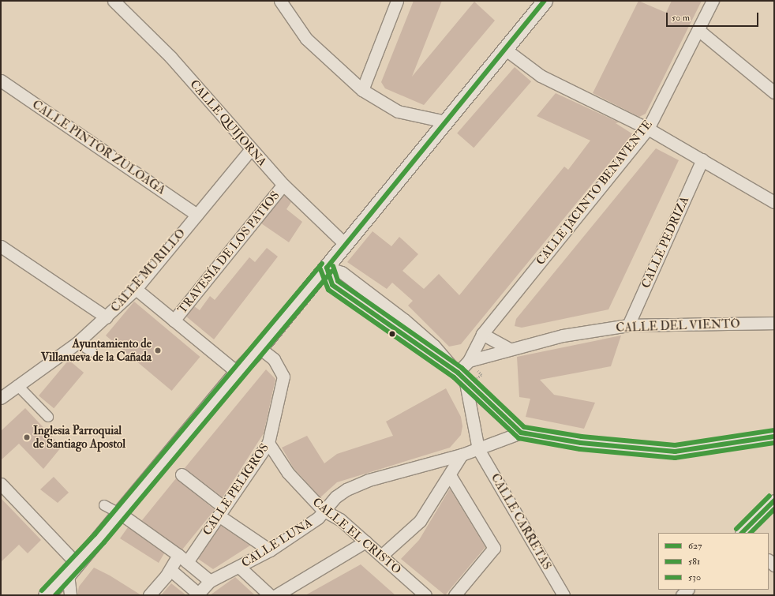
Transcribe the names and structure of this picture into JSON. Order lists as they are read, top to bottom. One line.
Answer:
{"streets":{"street":["CALLE QUIJORNA","CALLE PINTOR ZULOAGA","CALLE JACINTO BENAVENTE","CALLE PEDRIZA","TRAVESÍA DE LOS PATIOS","CALLE MURILLO","CALLE DEL VIENTO","CALLE PELIGROS","CALLE CARRETAS","CALLE EL CRISTO","CALLE LUNA"]},"crossings":[["CALLE QUIJORNA","TRAVESÍA DE LOS PATIOS"],["CALLE QUIJORNA","CALLE MURILLO"],["CALLE PINTOR ZULOAGA","CALLE MURILLO"],["CALLE JACINTO BENAVENTE","CALLE DEL VIENTO"],["CALLE PEDRIZA","CALLE DEL VIENTO"],["CALLE PELIGROS","CALLE EL CRISTO"],["CALLE CARRETAS","CALLE LUNA"],["CALLE EL CRISTO","CALLE LUNA"]],"places":["Ayuntamiento de Villanueva de la Cañada","Inglesia Parroquial de Santiago Apostol"],"lines":["transit line 627","transit line 530","transit line 581"],"legend":["627","581","530"],"scale_bar":"50 m"}
